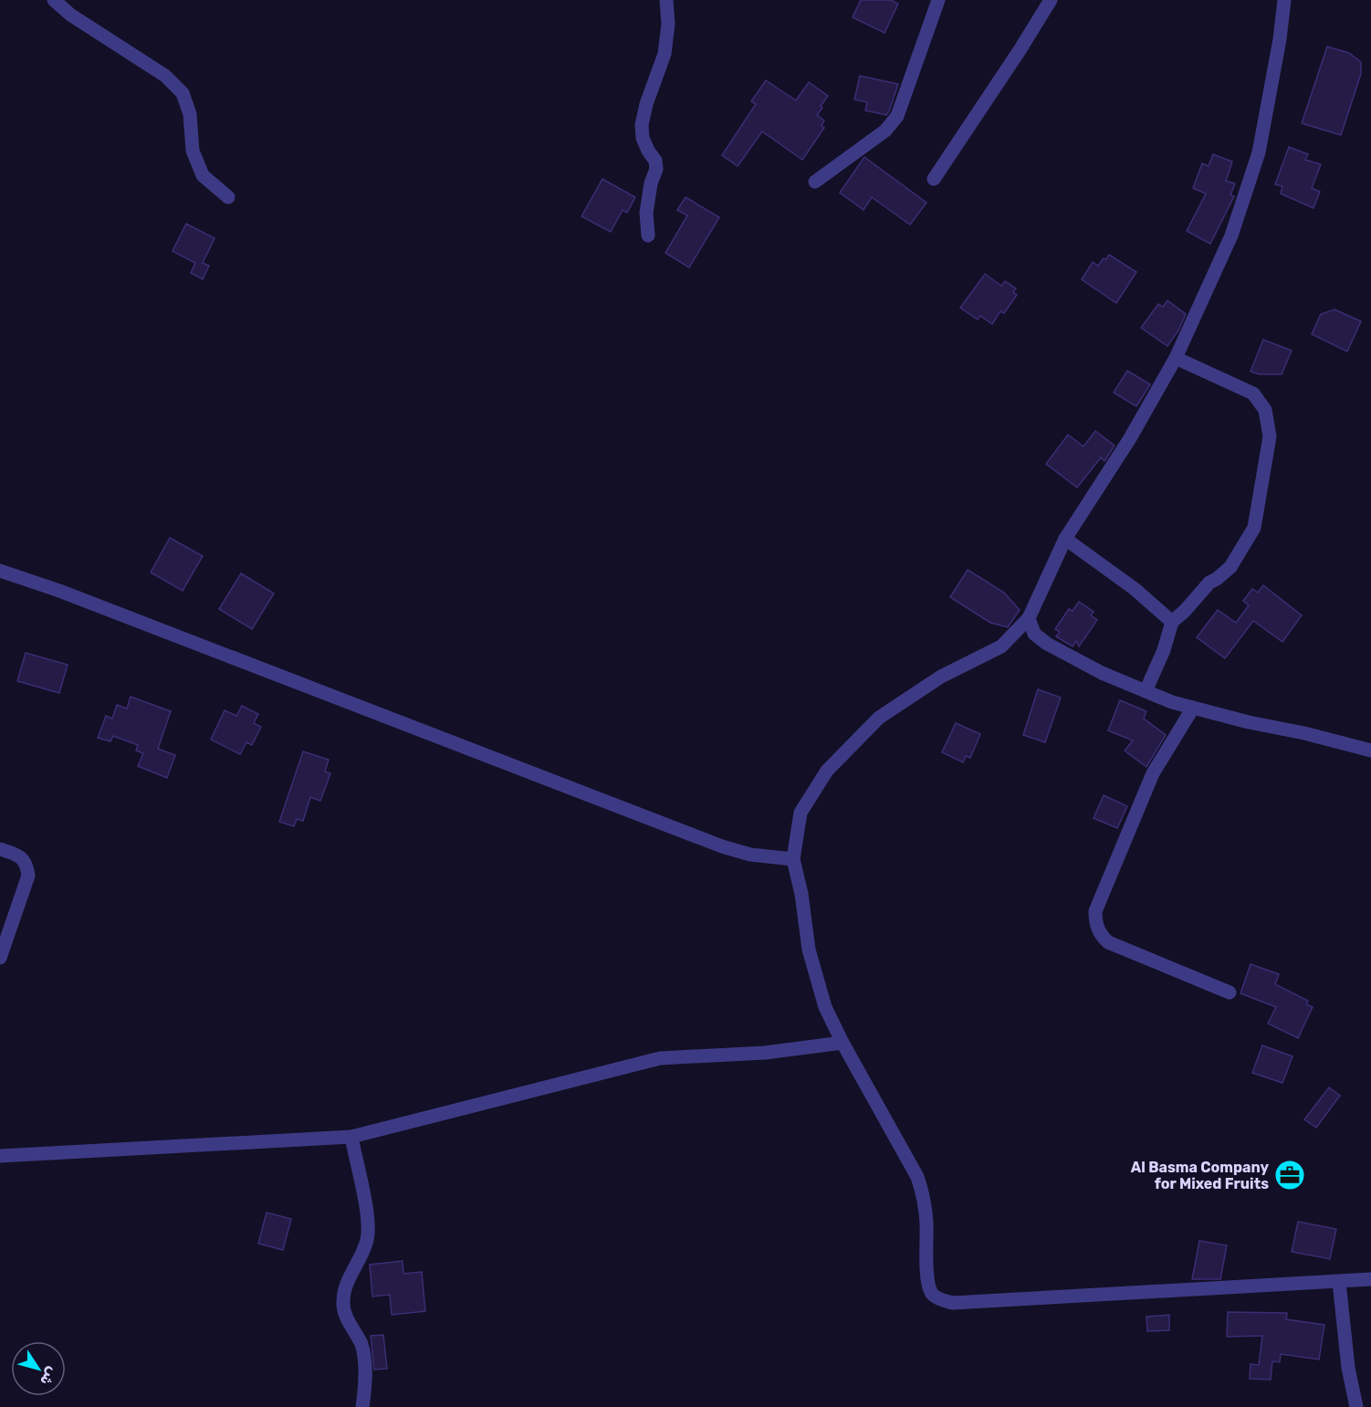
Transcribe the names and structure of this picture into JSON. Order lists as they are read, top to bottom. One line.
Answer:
{"places":{"office":["Al Basma Company for Mixed Fruits"]},"north":"bottom right"}
